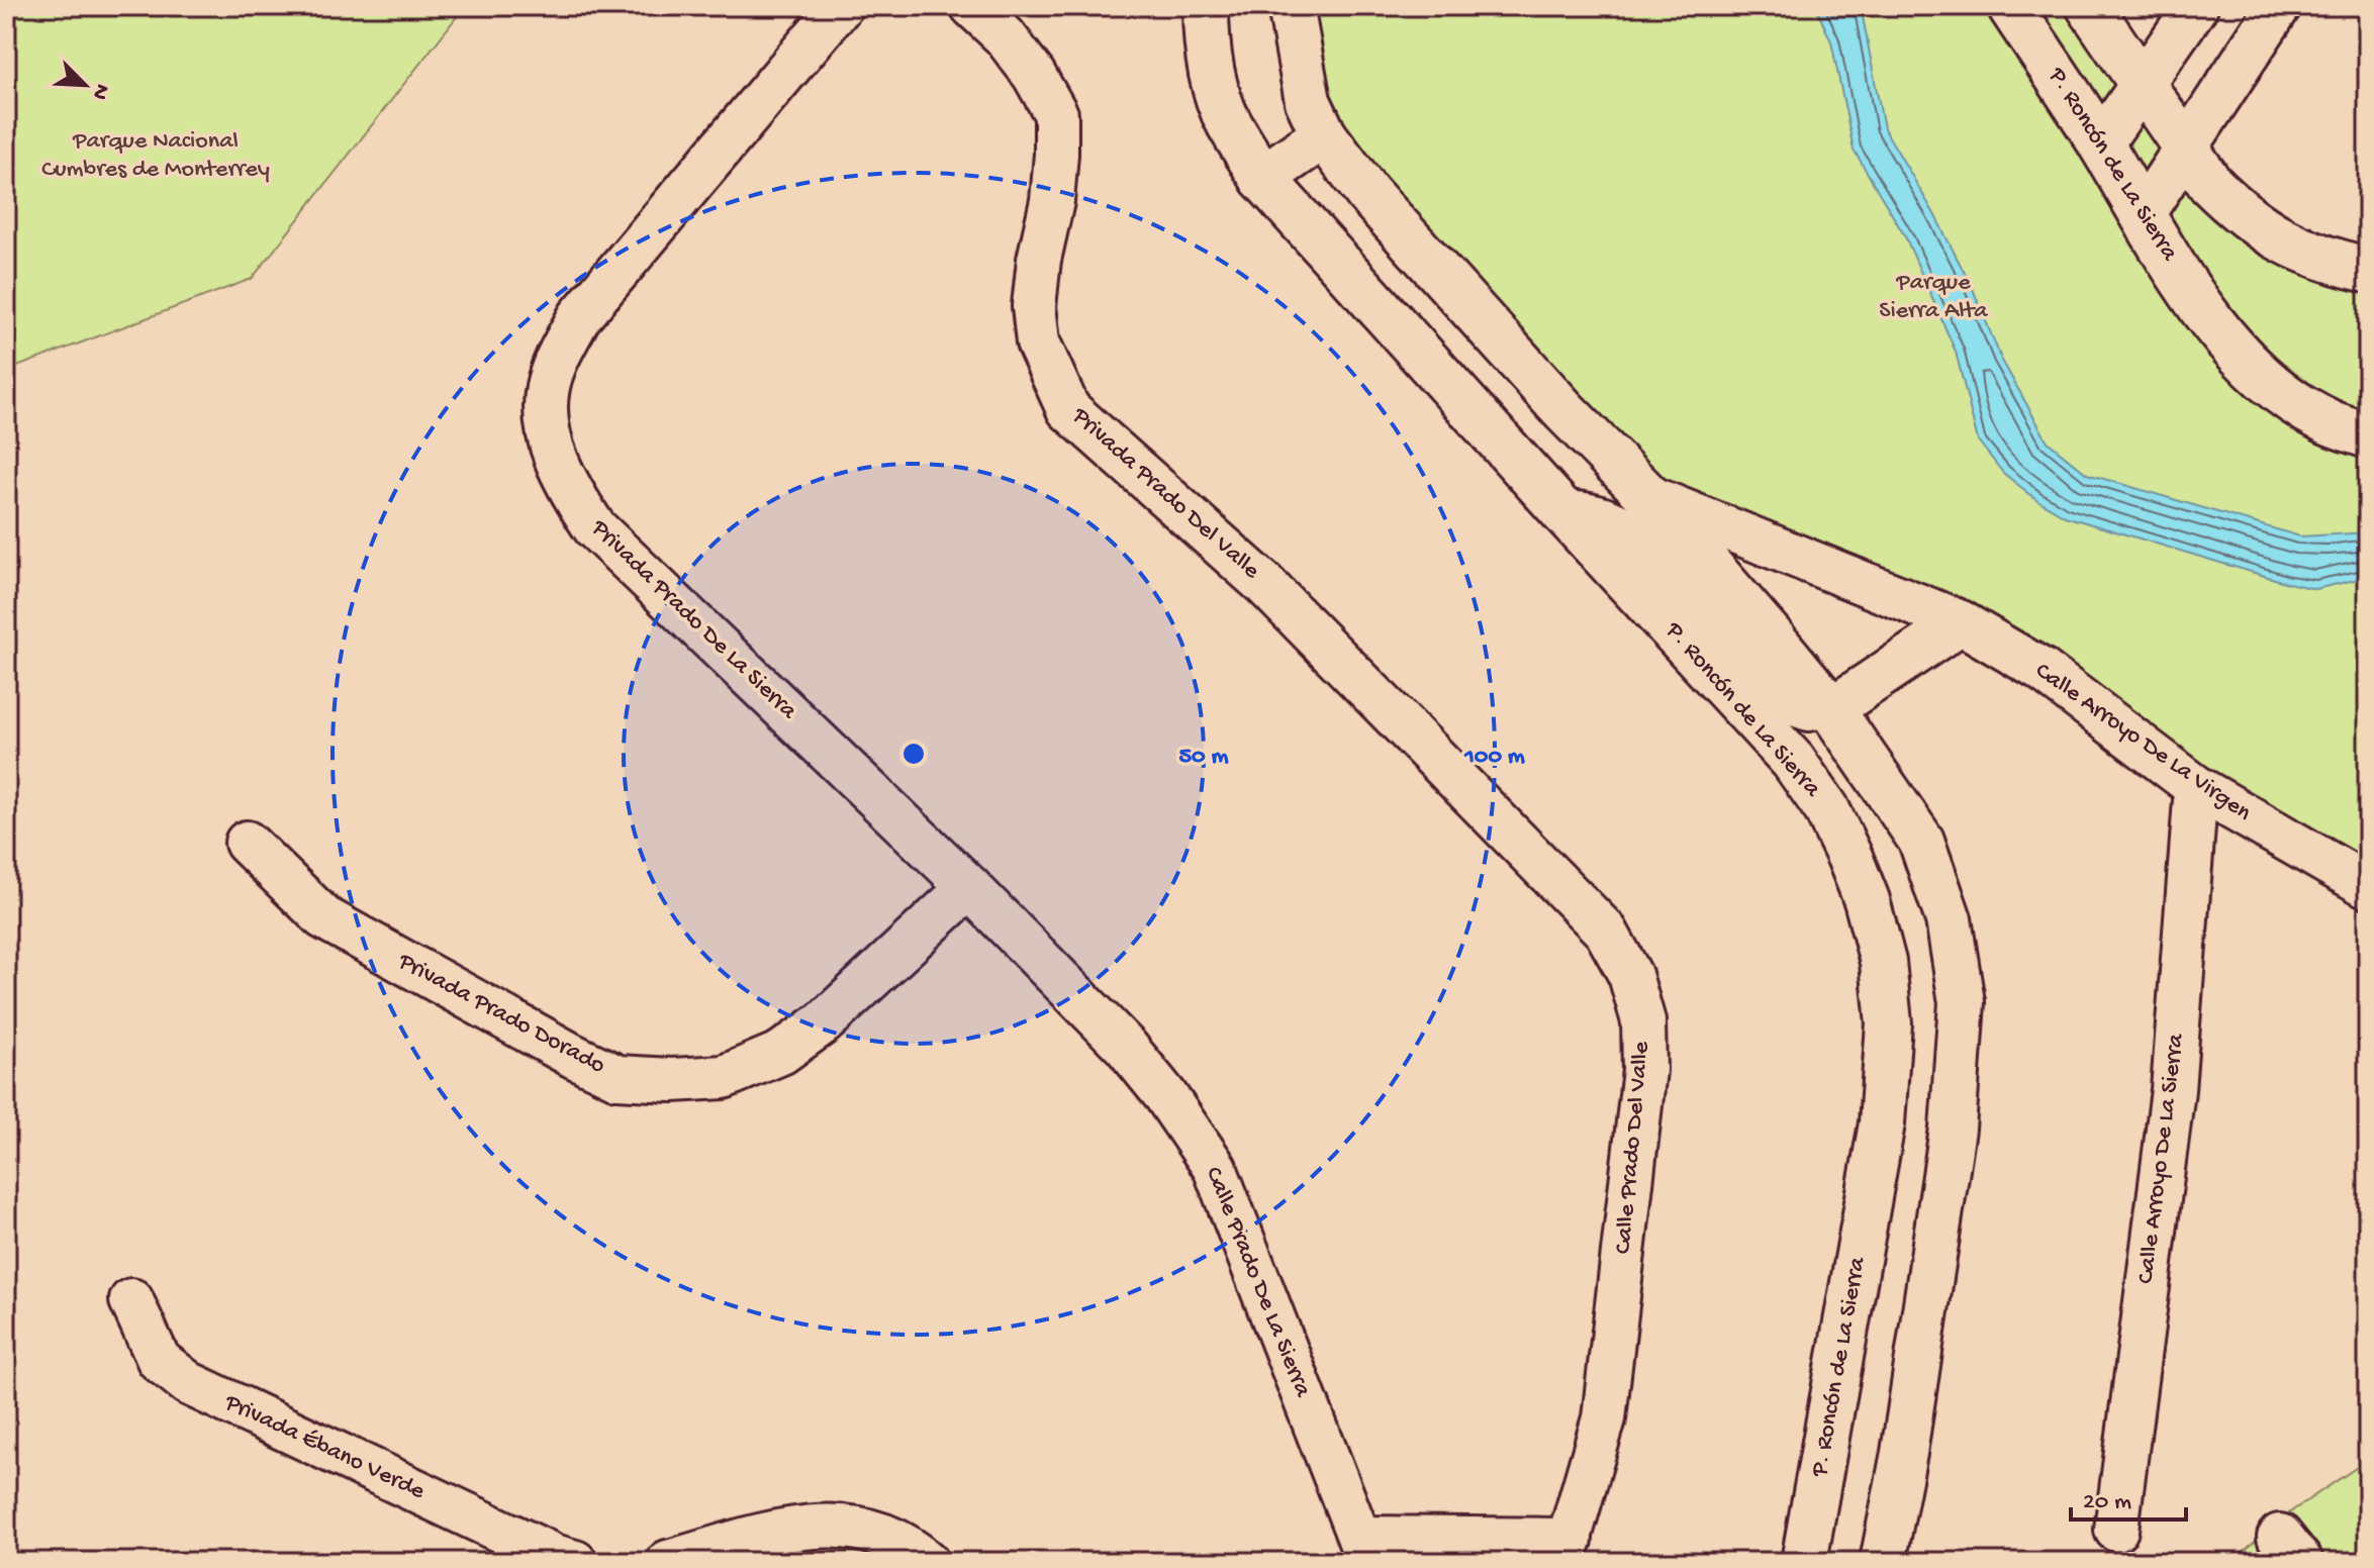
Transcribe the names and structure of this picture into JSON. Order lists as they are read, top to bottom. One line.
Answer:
{"streets":{"street":["P. Roncón de La Sierra","Privada Prado Del Valle","Privada Prado De La Sierra","Calle Arroyo De La Virgen","Privada Prado Dorado","Calle Prado Del Valle","Calle Arroyo De La Sierra","Calle Prado De La Sierra","Privada Ébano Verde"]},"crossings":[["Privada Prado Del Valle","Calle Prado Del Valle"],["Privada Prado De La Sierra","Privada Prado Dorado"],["Privada Prado De La Sierra","Calle Prado De La Sierra"],["Calle Arroyo De La Virgen","Calle Arroyo De La Sierra"],["Privada Prado Dorado","Calle Prado De La Sierra"]],"parks":["Parque Nacional Cumbres de Monterrey","Parque Sierra Alta"],"scale_bar":"20 m","north":"bottom right","rings":["50 m","100 m"]}
